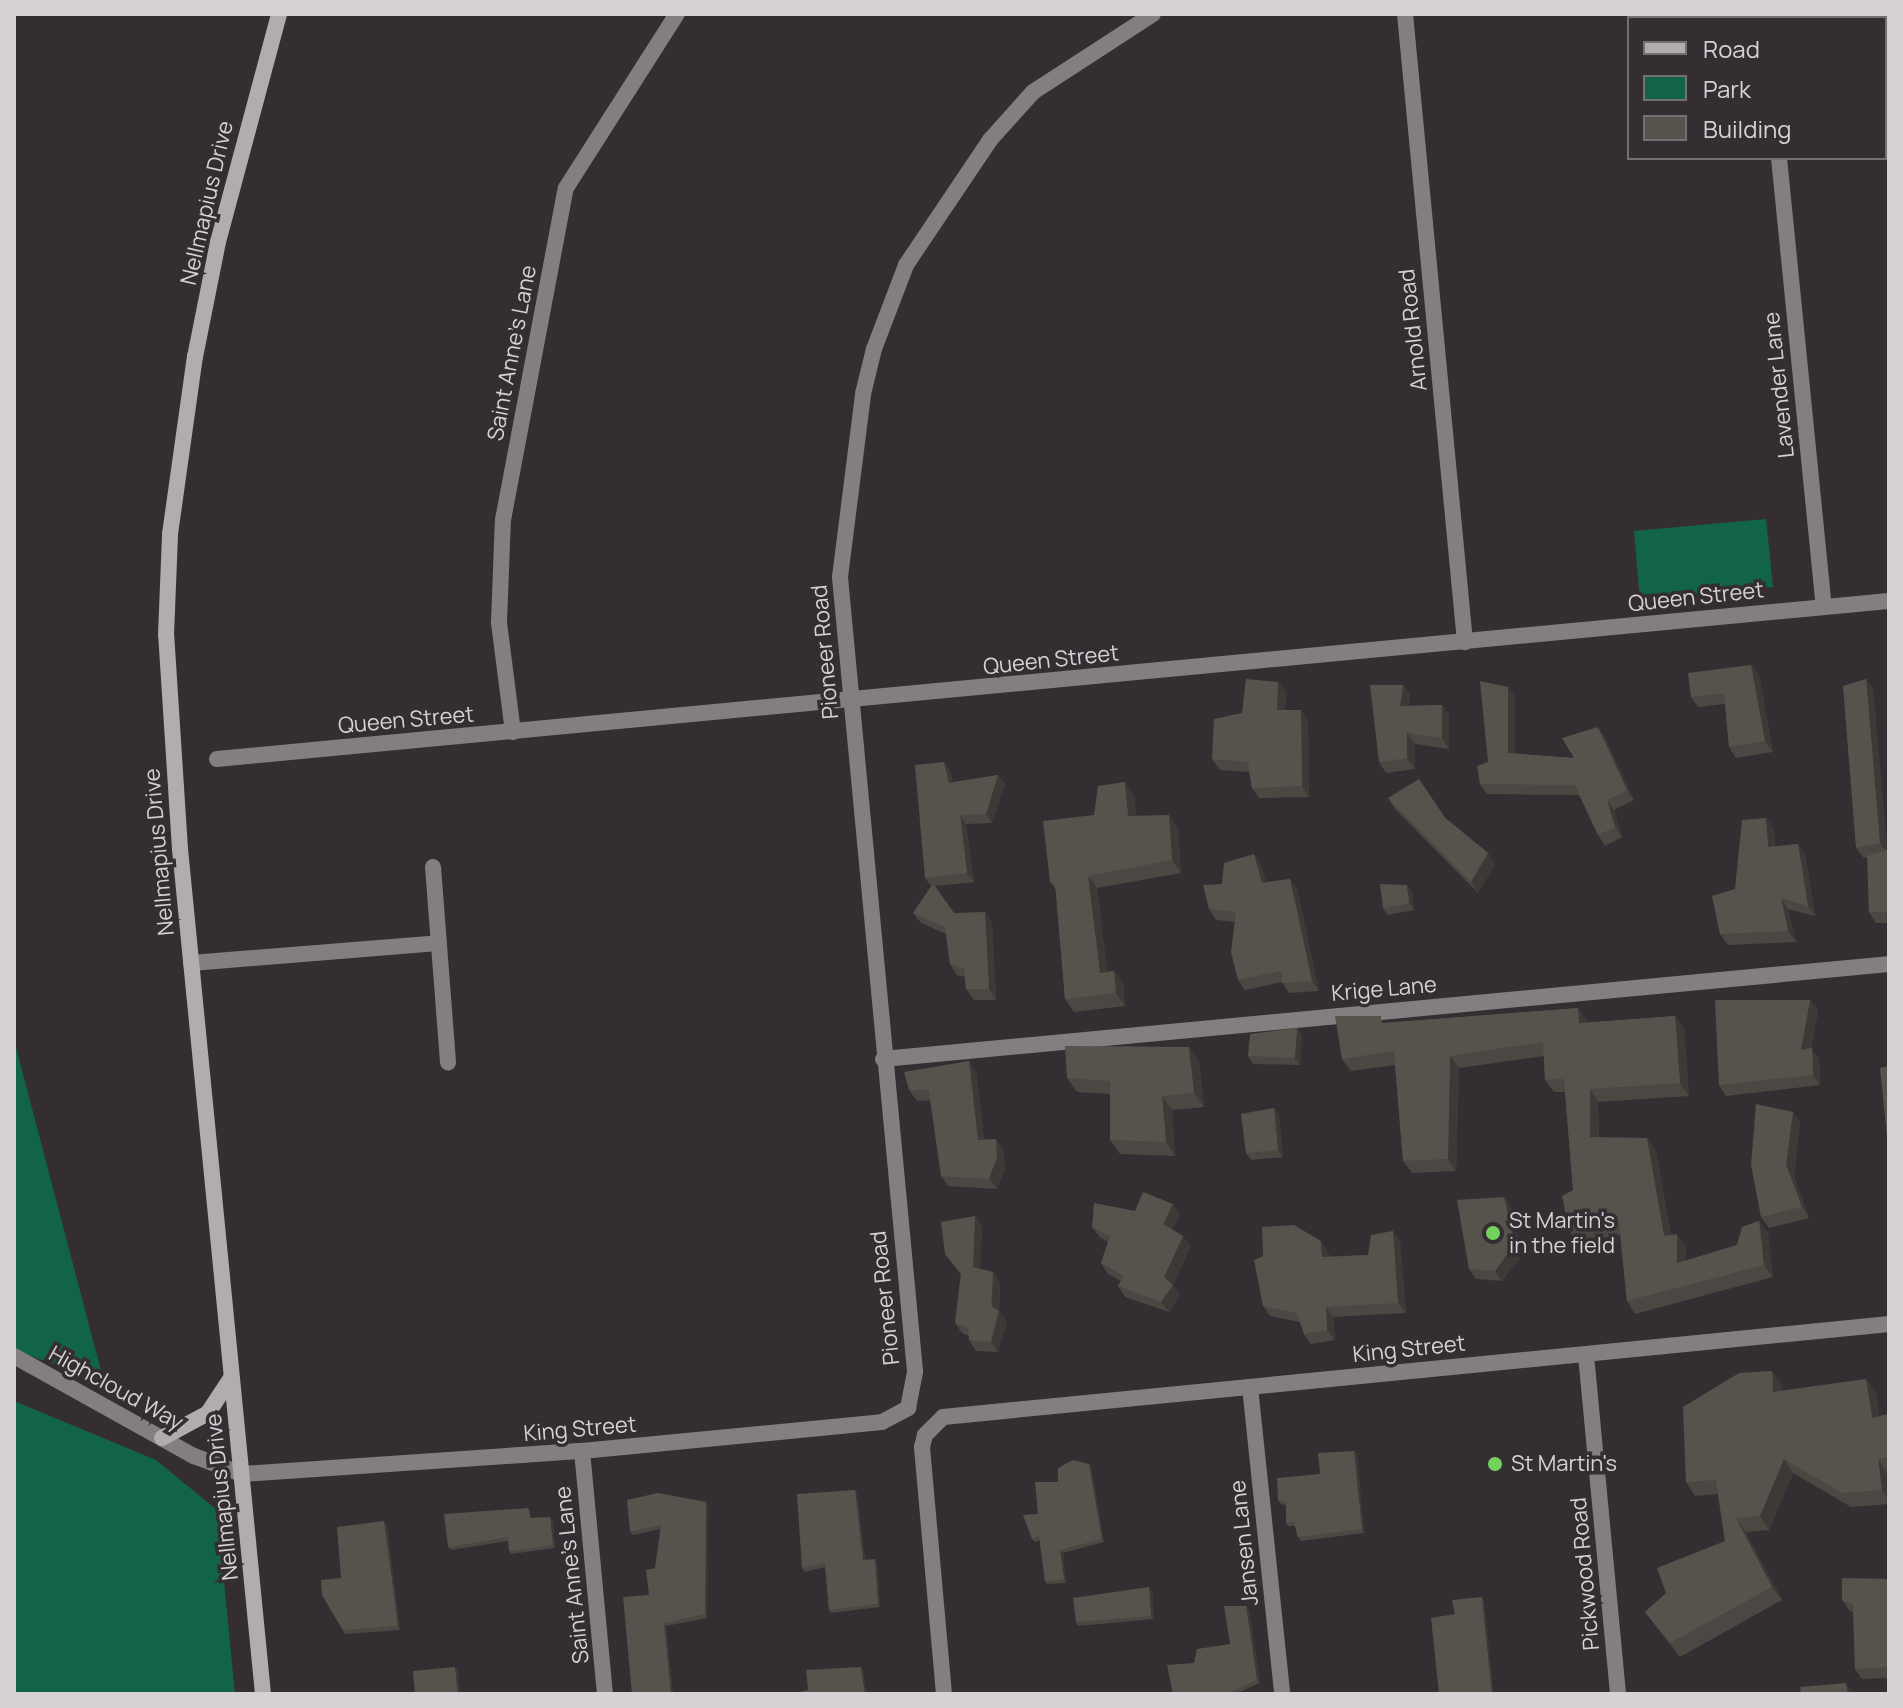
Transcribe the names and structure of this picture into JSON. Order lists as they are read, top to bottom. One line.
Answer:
{"streets":{"main road":["Nellmapius Drive"],"street":["Arnold Road","Saint Anne's Lane","Lavender Lane","Queen Street","Pioneer Road","Krige Lane","King Street","Highcloud Way","Jansen Lane","Pickwood Road"]},"crossings":[["Nellmapius Drive","King Street"],["Nellmapius Drive","Highcloud Way"],["Arnold Road","Queen Street"],["Saint Anne's Lane","Queen Street"],["Saint Anne's Lane","King Street"],["Lavender Lane","Queen Street"],["Queen Street","Pioneer Road"],["Pioneer Road","Krige Lane"],["Pioneer Road","King Street"],["King Street","Highcloud Way"],["King Street","Jansen Lane"],["King Street","Pickwood Road"]],"places":["St Martin's in the field","St Martin's"],"legend":["Road","Park","Building"]}
